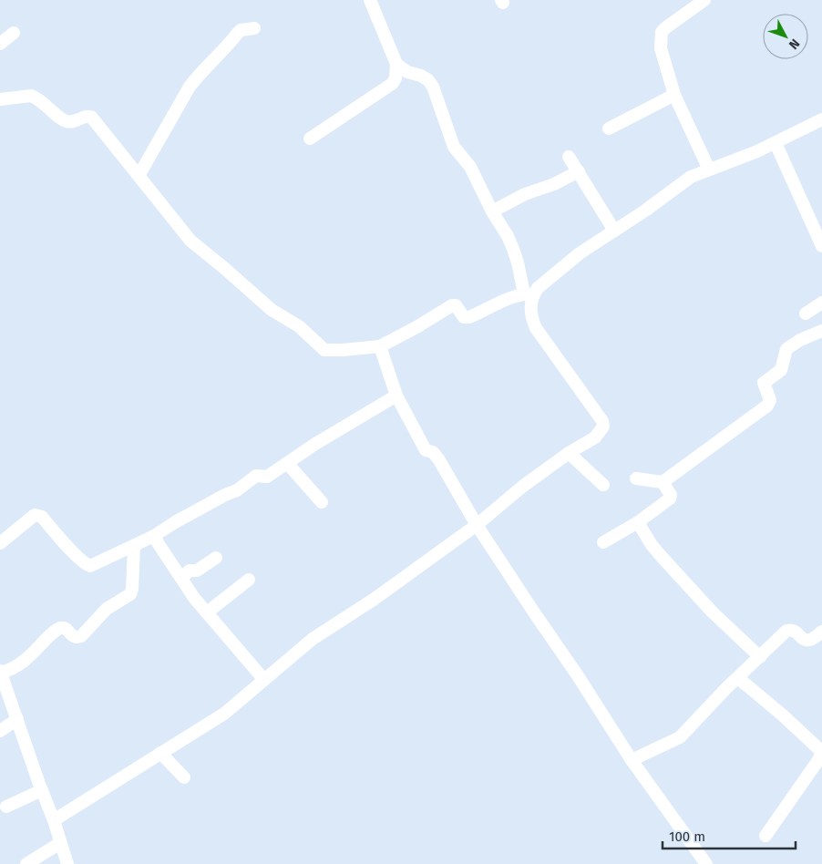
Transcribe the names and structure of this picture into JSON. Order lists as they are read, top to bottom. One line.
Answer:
{"scale_bar":"100 m","north":"bottom right"}
